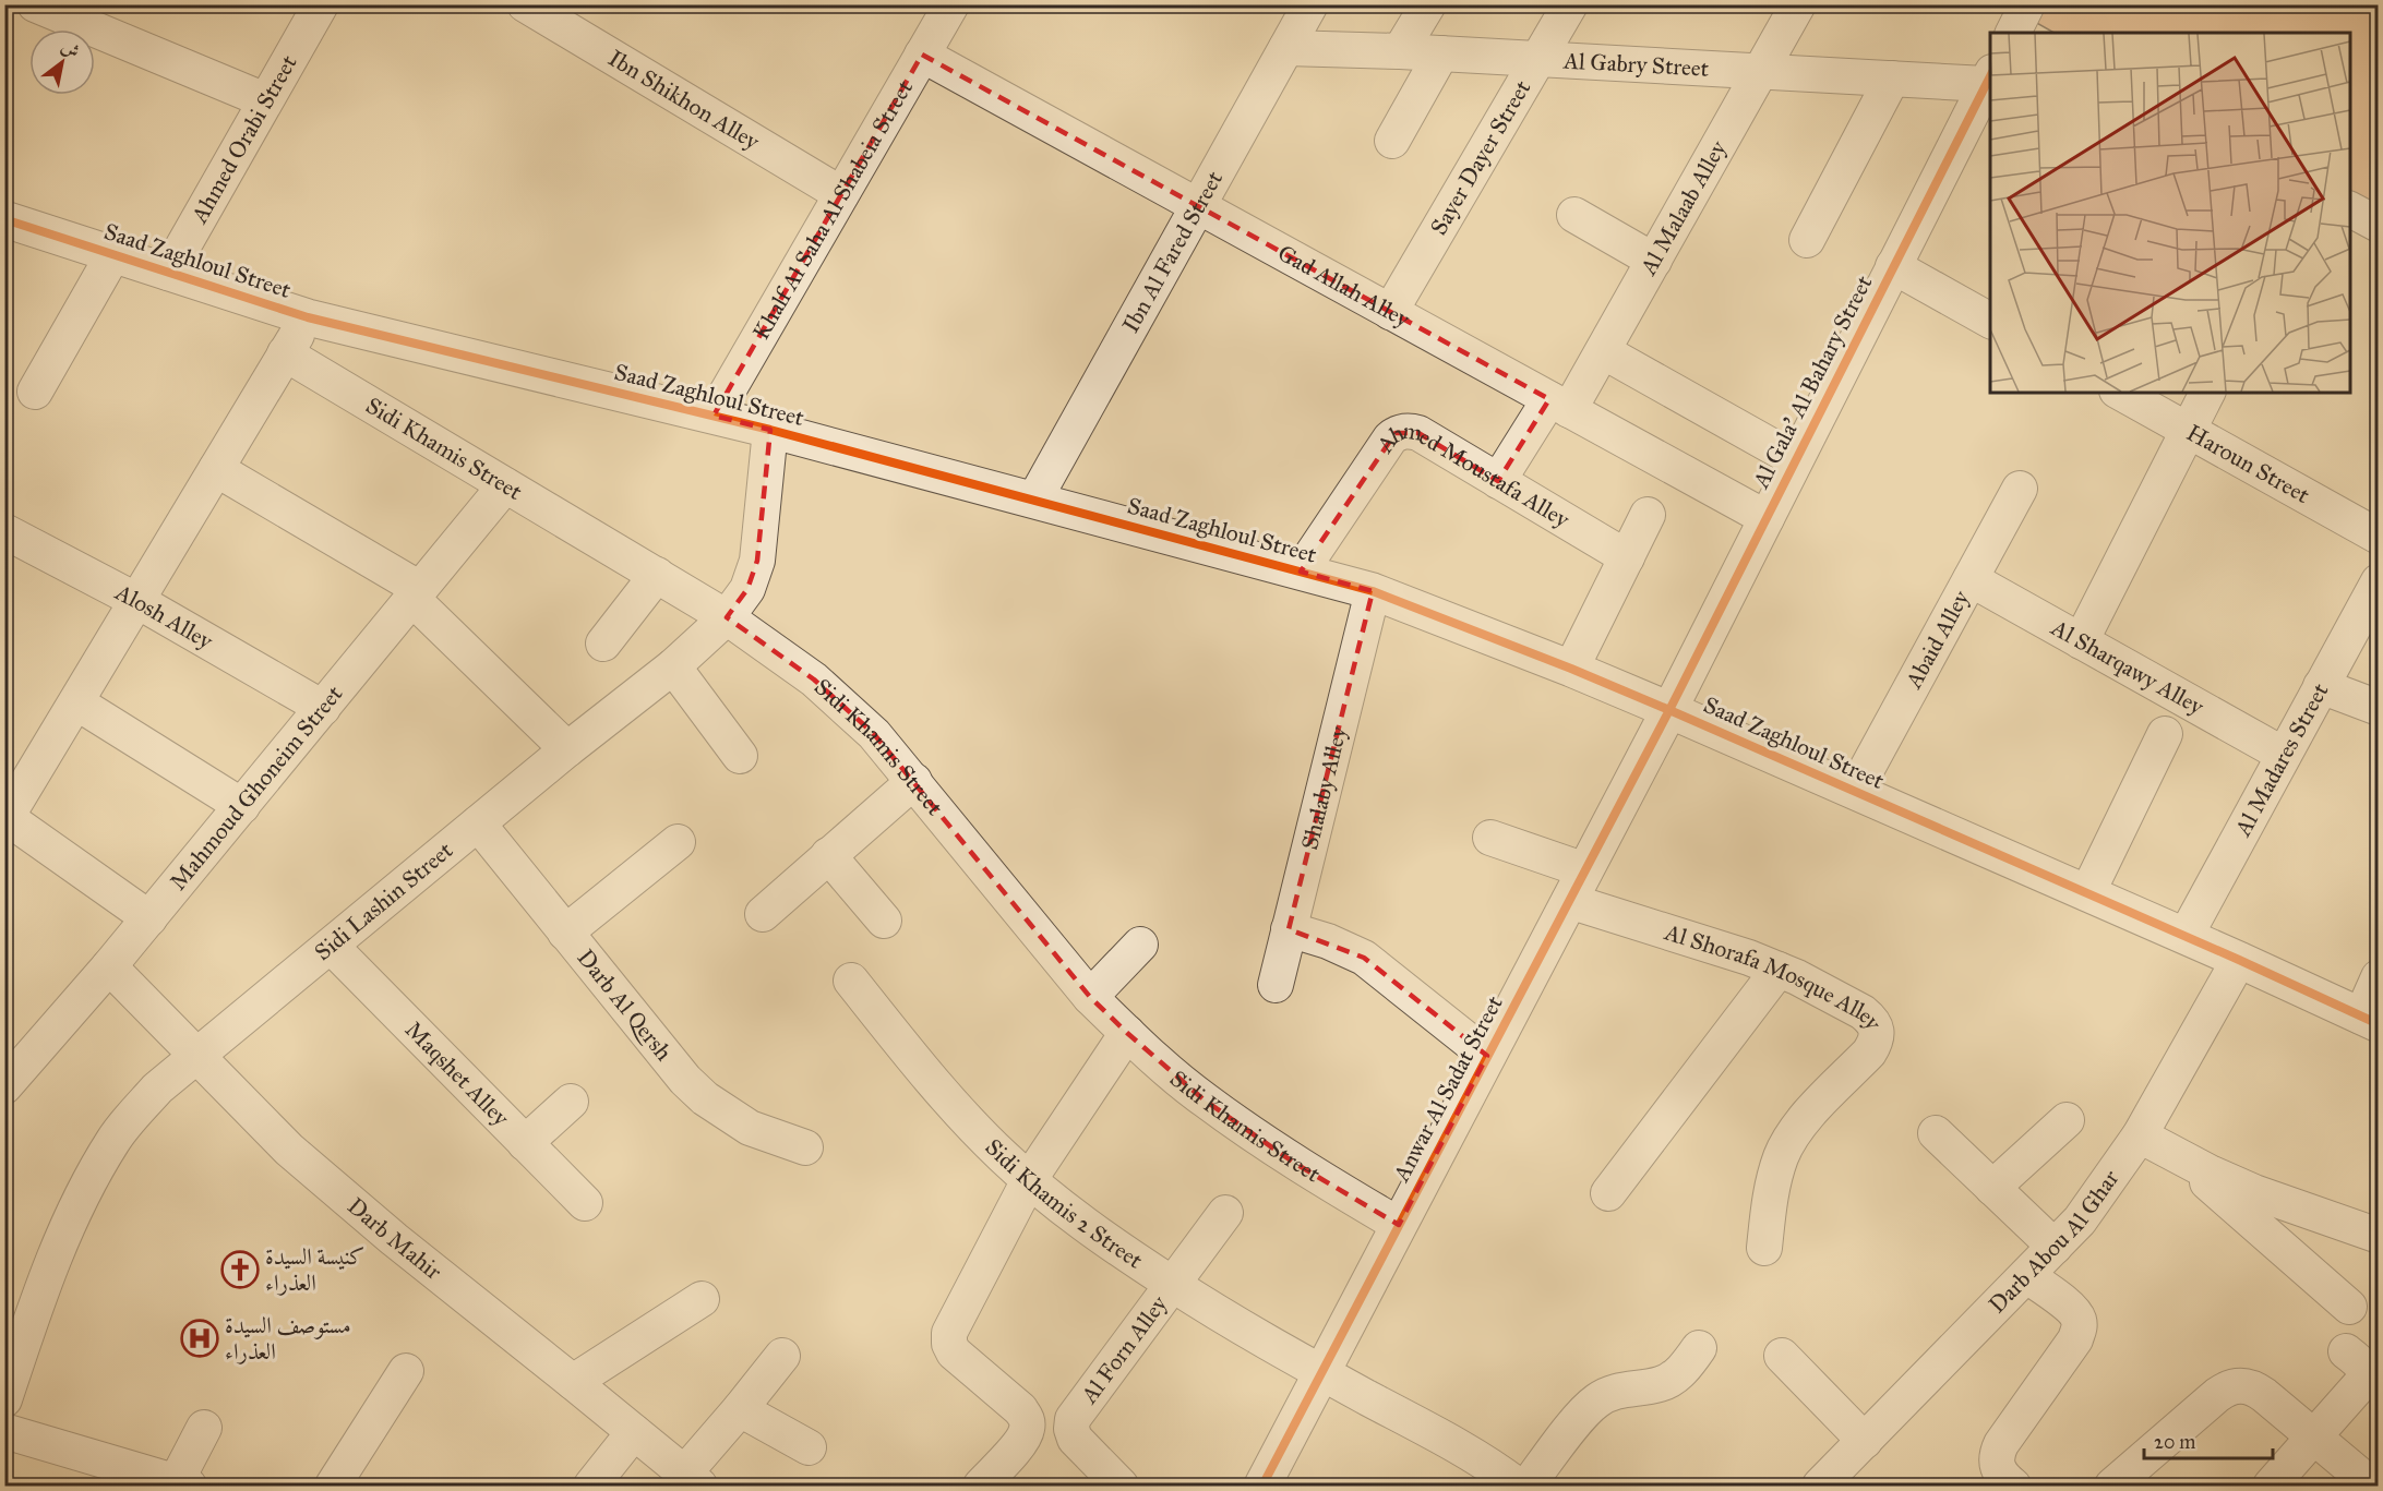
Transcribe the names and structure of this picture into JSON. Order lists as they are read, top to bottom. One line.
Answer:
{"streets":{"street":["Al Gabry Street","Ibn Shikhon Alley","Ahmed Orabi Street","Sayer Dayer Street","Al Malaab Alley","Khalf Al Saha Al Shabeia Street","Ibn Al Fared Street","Saad Zaghloul Street","Gad Allah Alley","Al Gala' Al Bahary Street","Sidi Khamis Street","Haroun Street","Ahmed Moustafa Alley","Alosh Alley","Abaid Alley","Al Sharqawy Alley","Al Madares Street","Mahmoud Ghoneim Street","Shalaby Alley","Sidi Lashin Street","Al Shorafa Mosque Alley","Darb Al Qersh","Maqshet Alley","Anwar Al Sadat Street","Sidi Khamis 2 Street","Darb Mahir","Darb Abou Al Ghar","Al Forn Alley"]},"crossings":[["Al Gabry Street","Sayer Dayer Street"],["Al Gabry Street","Al Malaab Alley"],["Al Gabry Street","Ibn Al Fared Street"],["Al Gabry Street","Al Gala' Al Bahary Street"],["Ibn Shikhon Alley","Khalf Al Saha Al Shabeia Street"],["Ahmed Orabi Street","Saad Zaghloul Street"],["Sayer Dayer Street","Gad Allah Alley"],["Al Malaab Alley","Gad Allah Alley"],["Al Malaab Alley","Ahmed Moustafa Alley"],["Khalf Al Saha Al Shabeia Street","Saad Zaghloul Street"],["Khalf Al Saha Al Shabeia Street","Gad Allah Alley"],["Ibn Al Fared Street","Saad Zaghloul Street"],["Ibn Al Fared Street","Gad Allah Alley"],["Saad Zaghloul Street","Al Gala' Al Bahary Street"],["Saad Zaghloul Street","Ahmed Moustafa Alley"],["Saad Zaghloul Street","Abaid Alley"],["Saad Zaghloul Street","Al Madares Street"],["Saad Zaghloul Street","Shalaby Alley"],["Saad Zaghloul Street","Sidi Lashin Street"],["Saad Zaghloul Street","Anwar Al Sadat Street"],["Saad Zaghloul Street","Darb Abou Al Ghar"],["Gad Allah Alley","Al Gala' Al Bahary Street"],["Al Gala' Al Bahary Street","Anwar Al Sadat Street"],["Sidi Khamis Street","Mahmoud Ghoneim Street"],["Sidi Khamis Street","Sidi Lashin Street"],["Sidi Khamis Street","Anwar Al Sadat Street"],["Alosh Alley","Mahmoud Ghoneim Street"],["Abaid Alley","Al Sharqawy Alley"],["Al Sharqawy Alley","Al Madares Street"],["Mahmoud Ghoneim Street","Darb Mahir"],["Sidi Lashin Street","Darb Al Qersh"],["Sidi Lashin Street","Maqshet Alley"],["Sidi Lashin Street","Darb Mahir"],["Al Shorafa Mosque Alley","Anwar Al Sadat Street"],["Anwar Al Sadat Street","Sidi Khamis 2 Street"],["Sidi Khamis 2 Street","Al Forn Alley"]],"places":{"church":["كنيسة السيدة العذراء"],"hospital":["مستوصف السيدة العذراء"]},"scale_bar":"20 m","north":"top right"}
